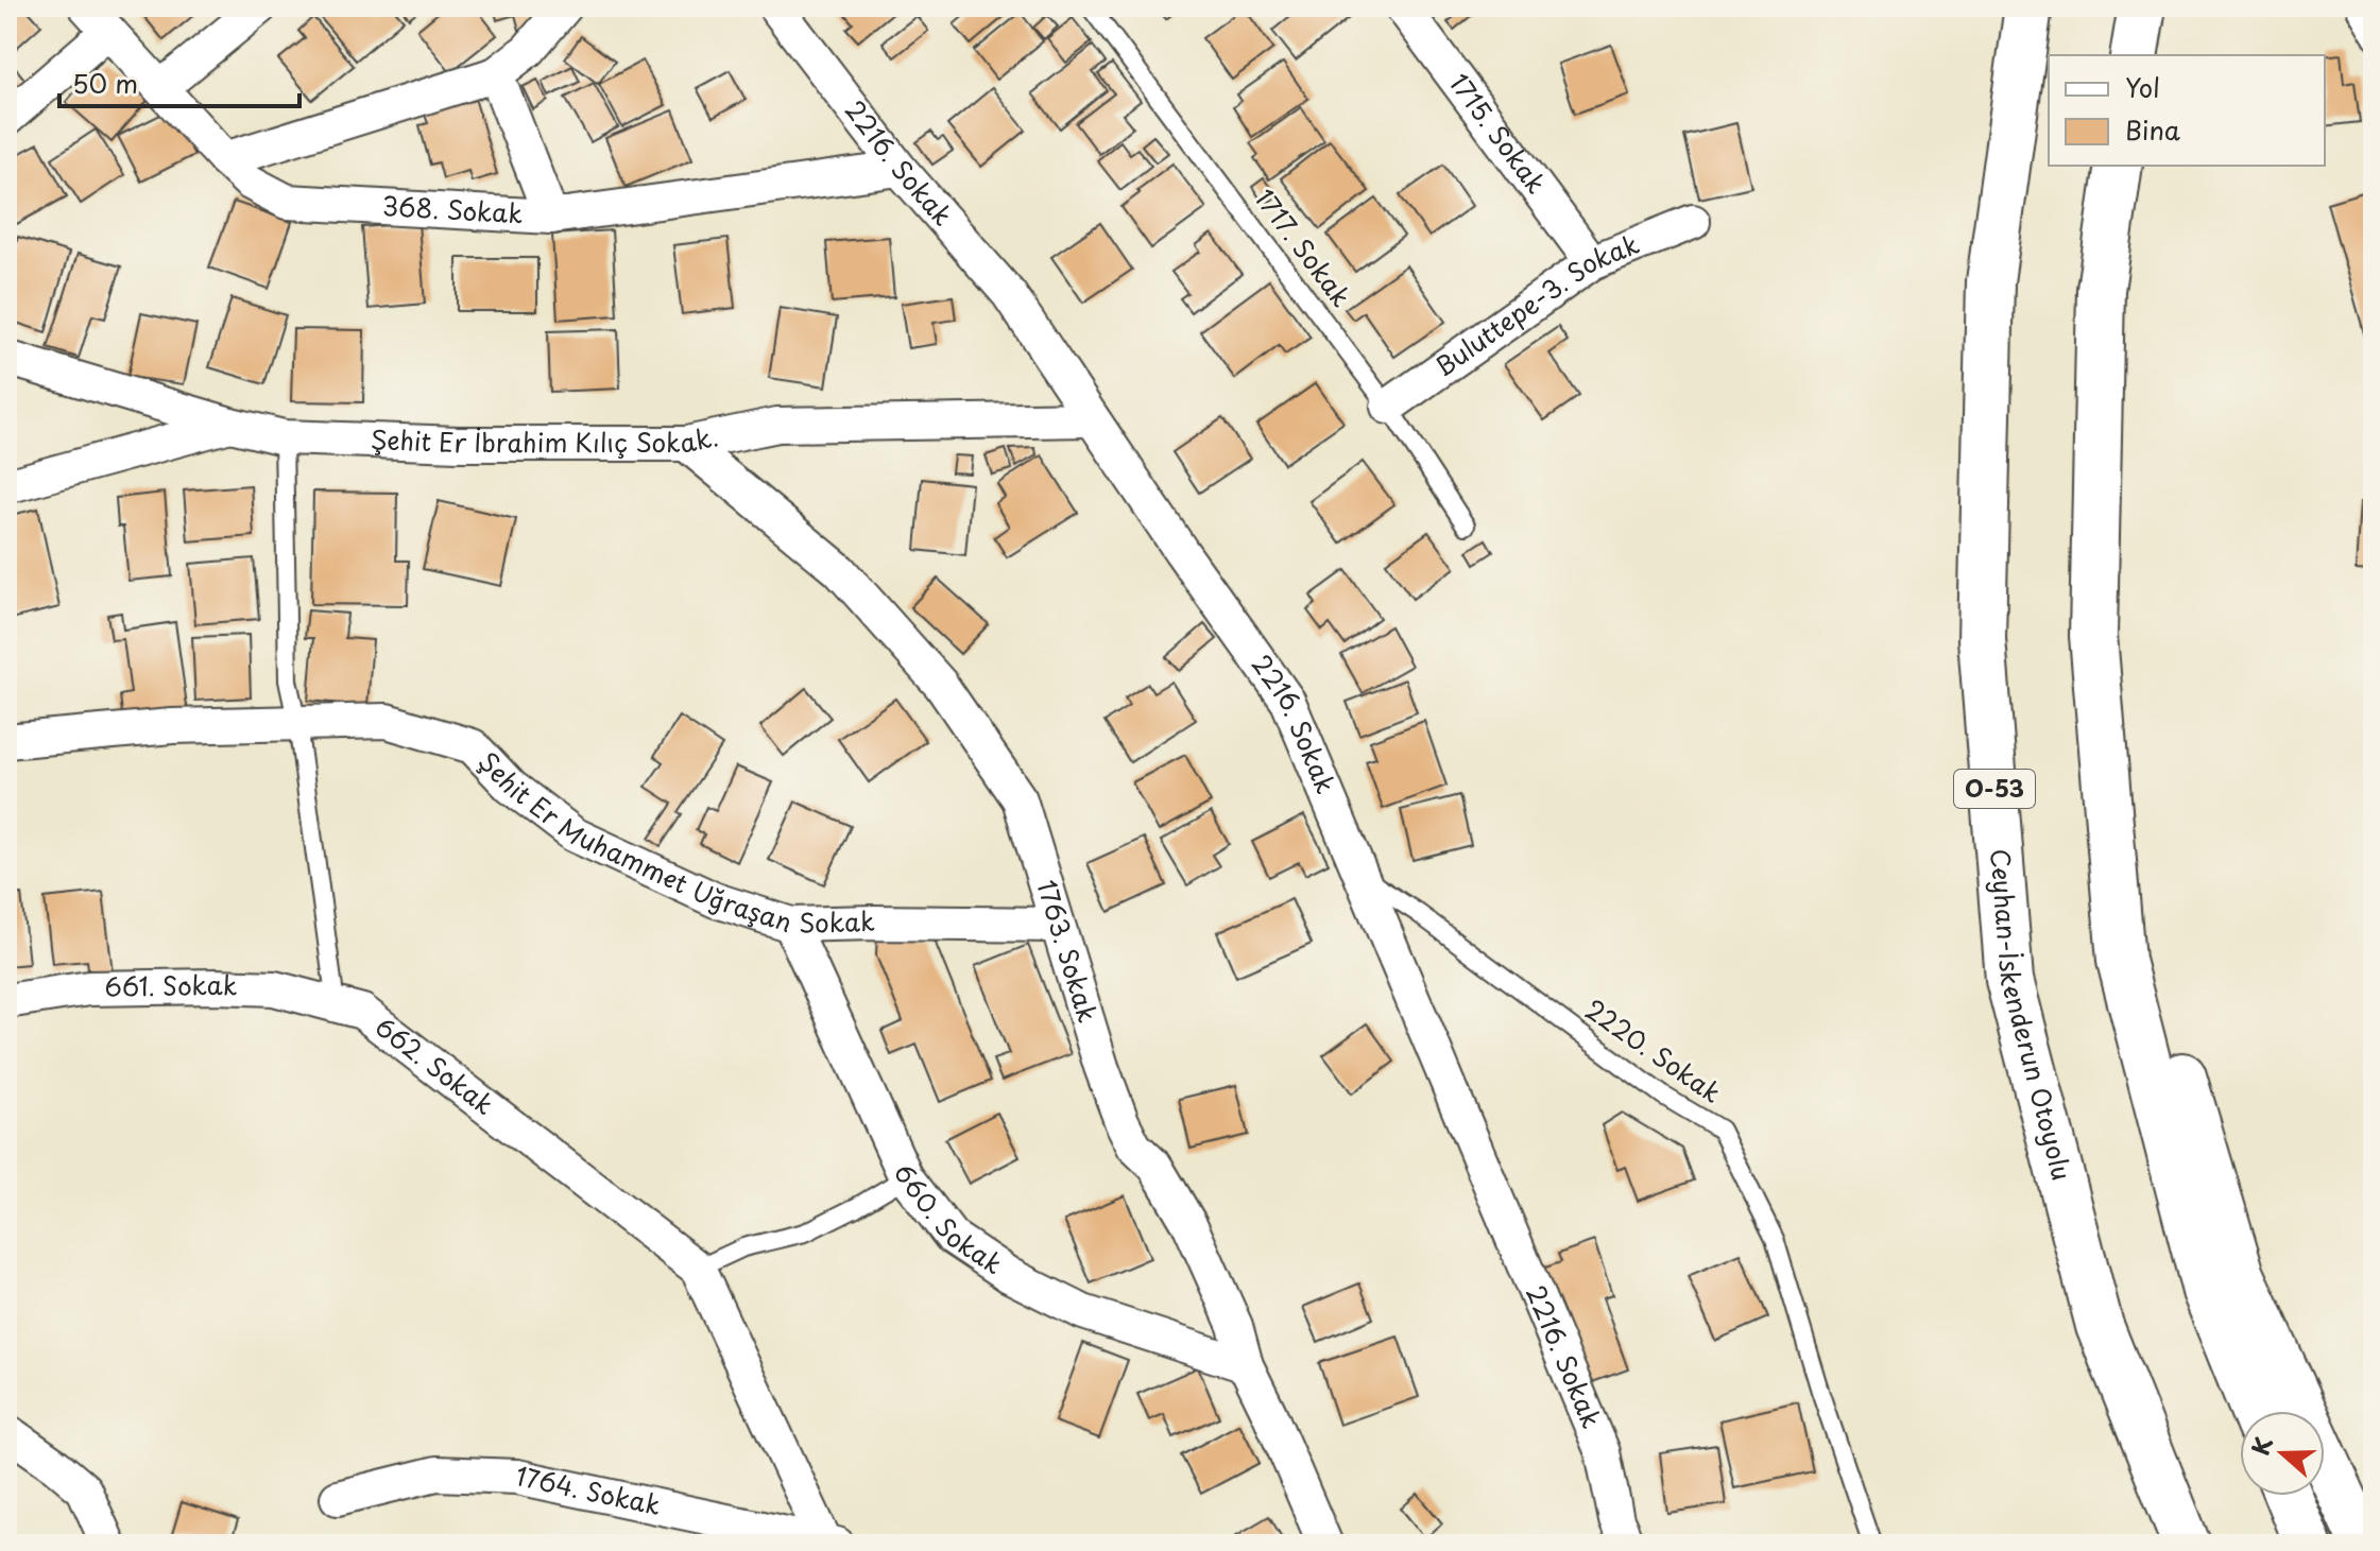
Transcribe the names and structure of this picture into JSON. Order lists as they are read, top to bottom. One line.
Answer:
{"streets":{"highway":["O-53","Ceyhan-İskenderun Otoyolu"],"street":["1715. Sokak","2216. Sokak","368. Sokak","Buluttepe-3. Sokak","Şehit Er İbrahim Kılıç Sokak.","Şehit Er Muhammet Uğraşan Sokak","1763. Sokak","661. Sokak","662. Sokak","660. Sokak","1764. Sokak"],"lane":["1717. Sokak","2220. Sokak"]},"crossings":[["1715. Sokak","Buluttepe-3. Sokak"],["2216. Sokak","368. Sokak"],["2216. Sokak","Şehit Er İbrahim Kılıç Sokak."],["2216. Sokak","2220. Sokak"],["1717. Sokak","Buluttepe-3. Sokak"],["Şehit Er İbrahim Kılıç Sokak.","1763. Sokak"],["Şehit Er Muhammet Uğraşan Sokak","1763. Sokak"],["Şehit Er Muhammet Uğraşan Sokak","660. Sokak"],["1763. Sokak","660. Sokak"],["661. Sokak","662. Sokak"],["662. Sokak","1764. Sokak"]],"legend":["Yol","Bina"],"scale_bar":"50 m","north":"left"}
